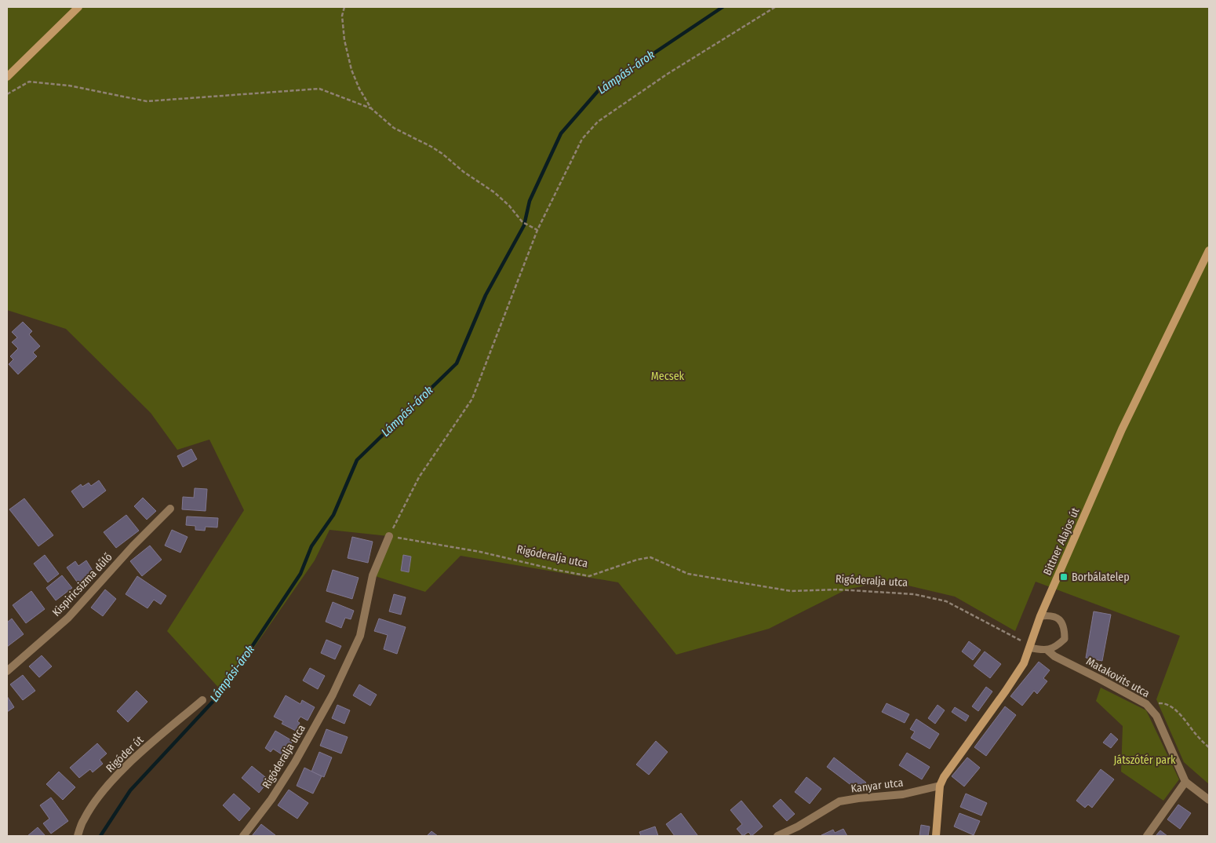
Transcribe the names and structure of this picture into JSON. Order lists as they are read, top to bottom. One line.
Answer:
{"streets":{"street":["Bittner Alajos út","Rigóderalja utca","Kispiricsizma dűlő","Matakovits utca","Rigóder út","Kanyar utca"]},"crossings":[["Bittner Alajos út","Rigóderalja utca"],["Bittner Alajos út","Matakovits utca"],["Bittner Alajos út","Kanyar utca"],["Rigóderalja utca","Matakovits utca"]],"water":["Lámpási-árok"],"parks":["Mecsek","Játszótér park"],"places":{"transit":["Borbálatelep"]}}
